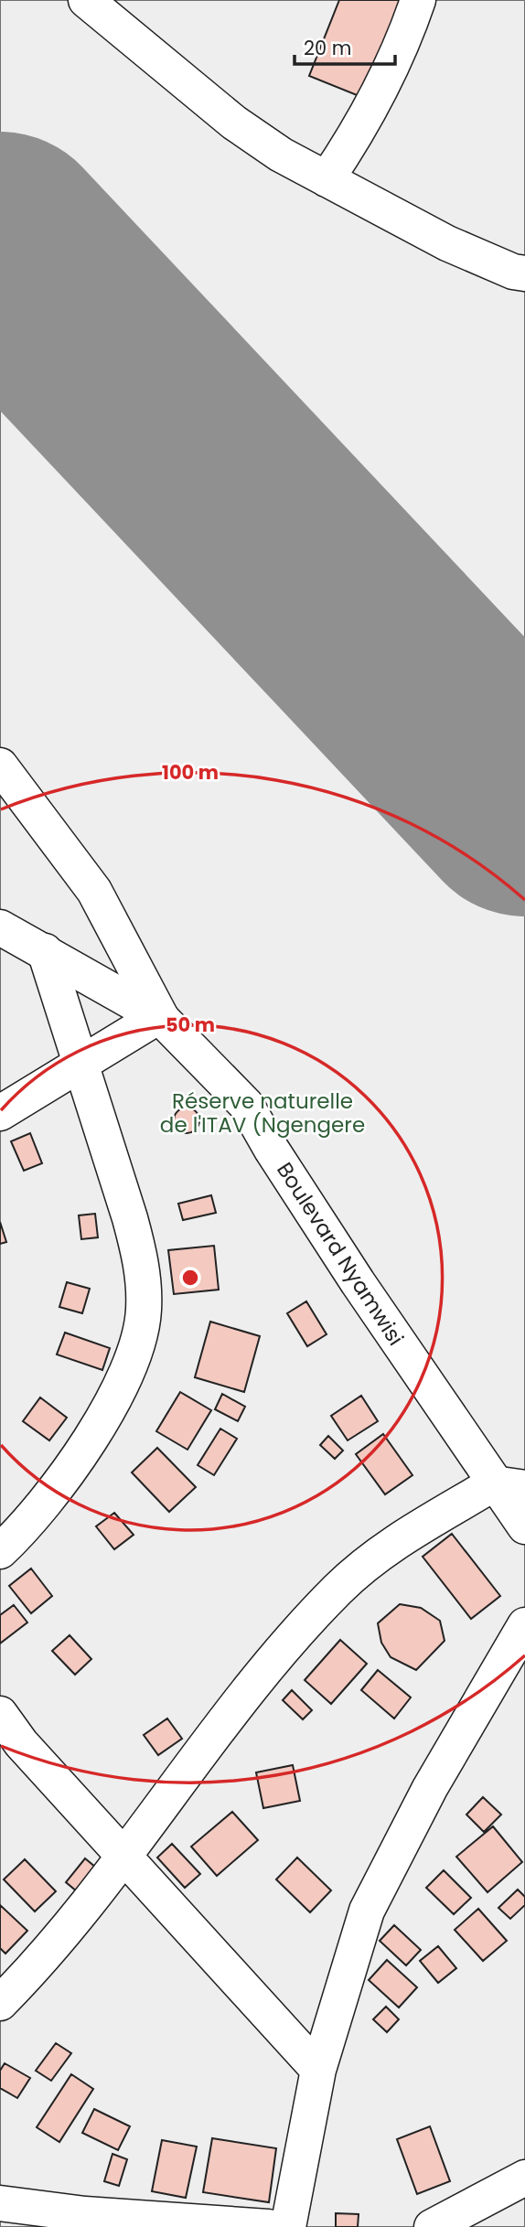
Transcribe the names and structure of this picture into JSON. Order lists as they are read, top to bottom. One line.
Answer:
{"streets":{"street":["Boulevard Nyamwisi"]},"parks":["Réserve naturelle de l'ITAV (Ngengere"],"scale_bar":"20 m","rings":["100 m","50 m"]}
